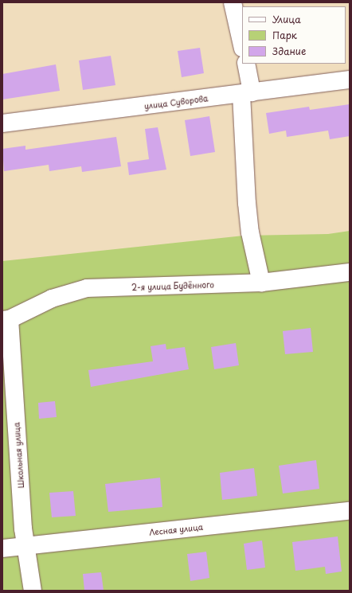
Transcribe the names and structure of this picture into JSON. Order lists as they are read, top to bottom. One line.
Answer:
{"streets":{"street":["улица Суворова","2-я улица Будённого","Школьная улица","Лесная улица"]},"crossings":[["2-я улица Будённого","Школьная улица"],["Школьная улица","Лесная улица"]],"legend":["Улица","Парк","Здание"]}
